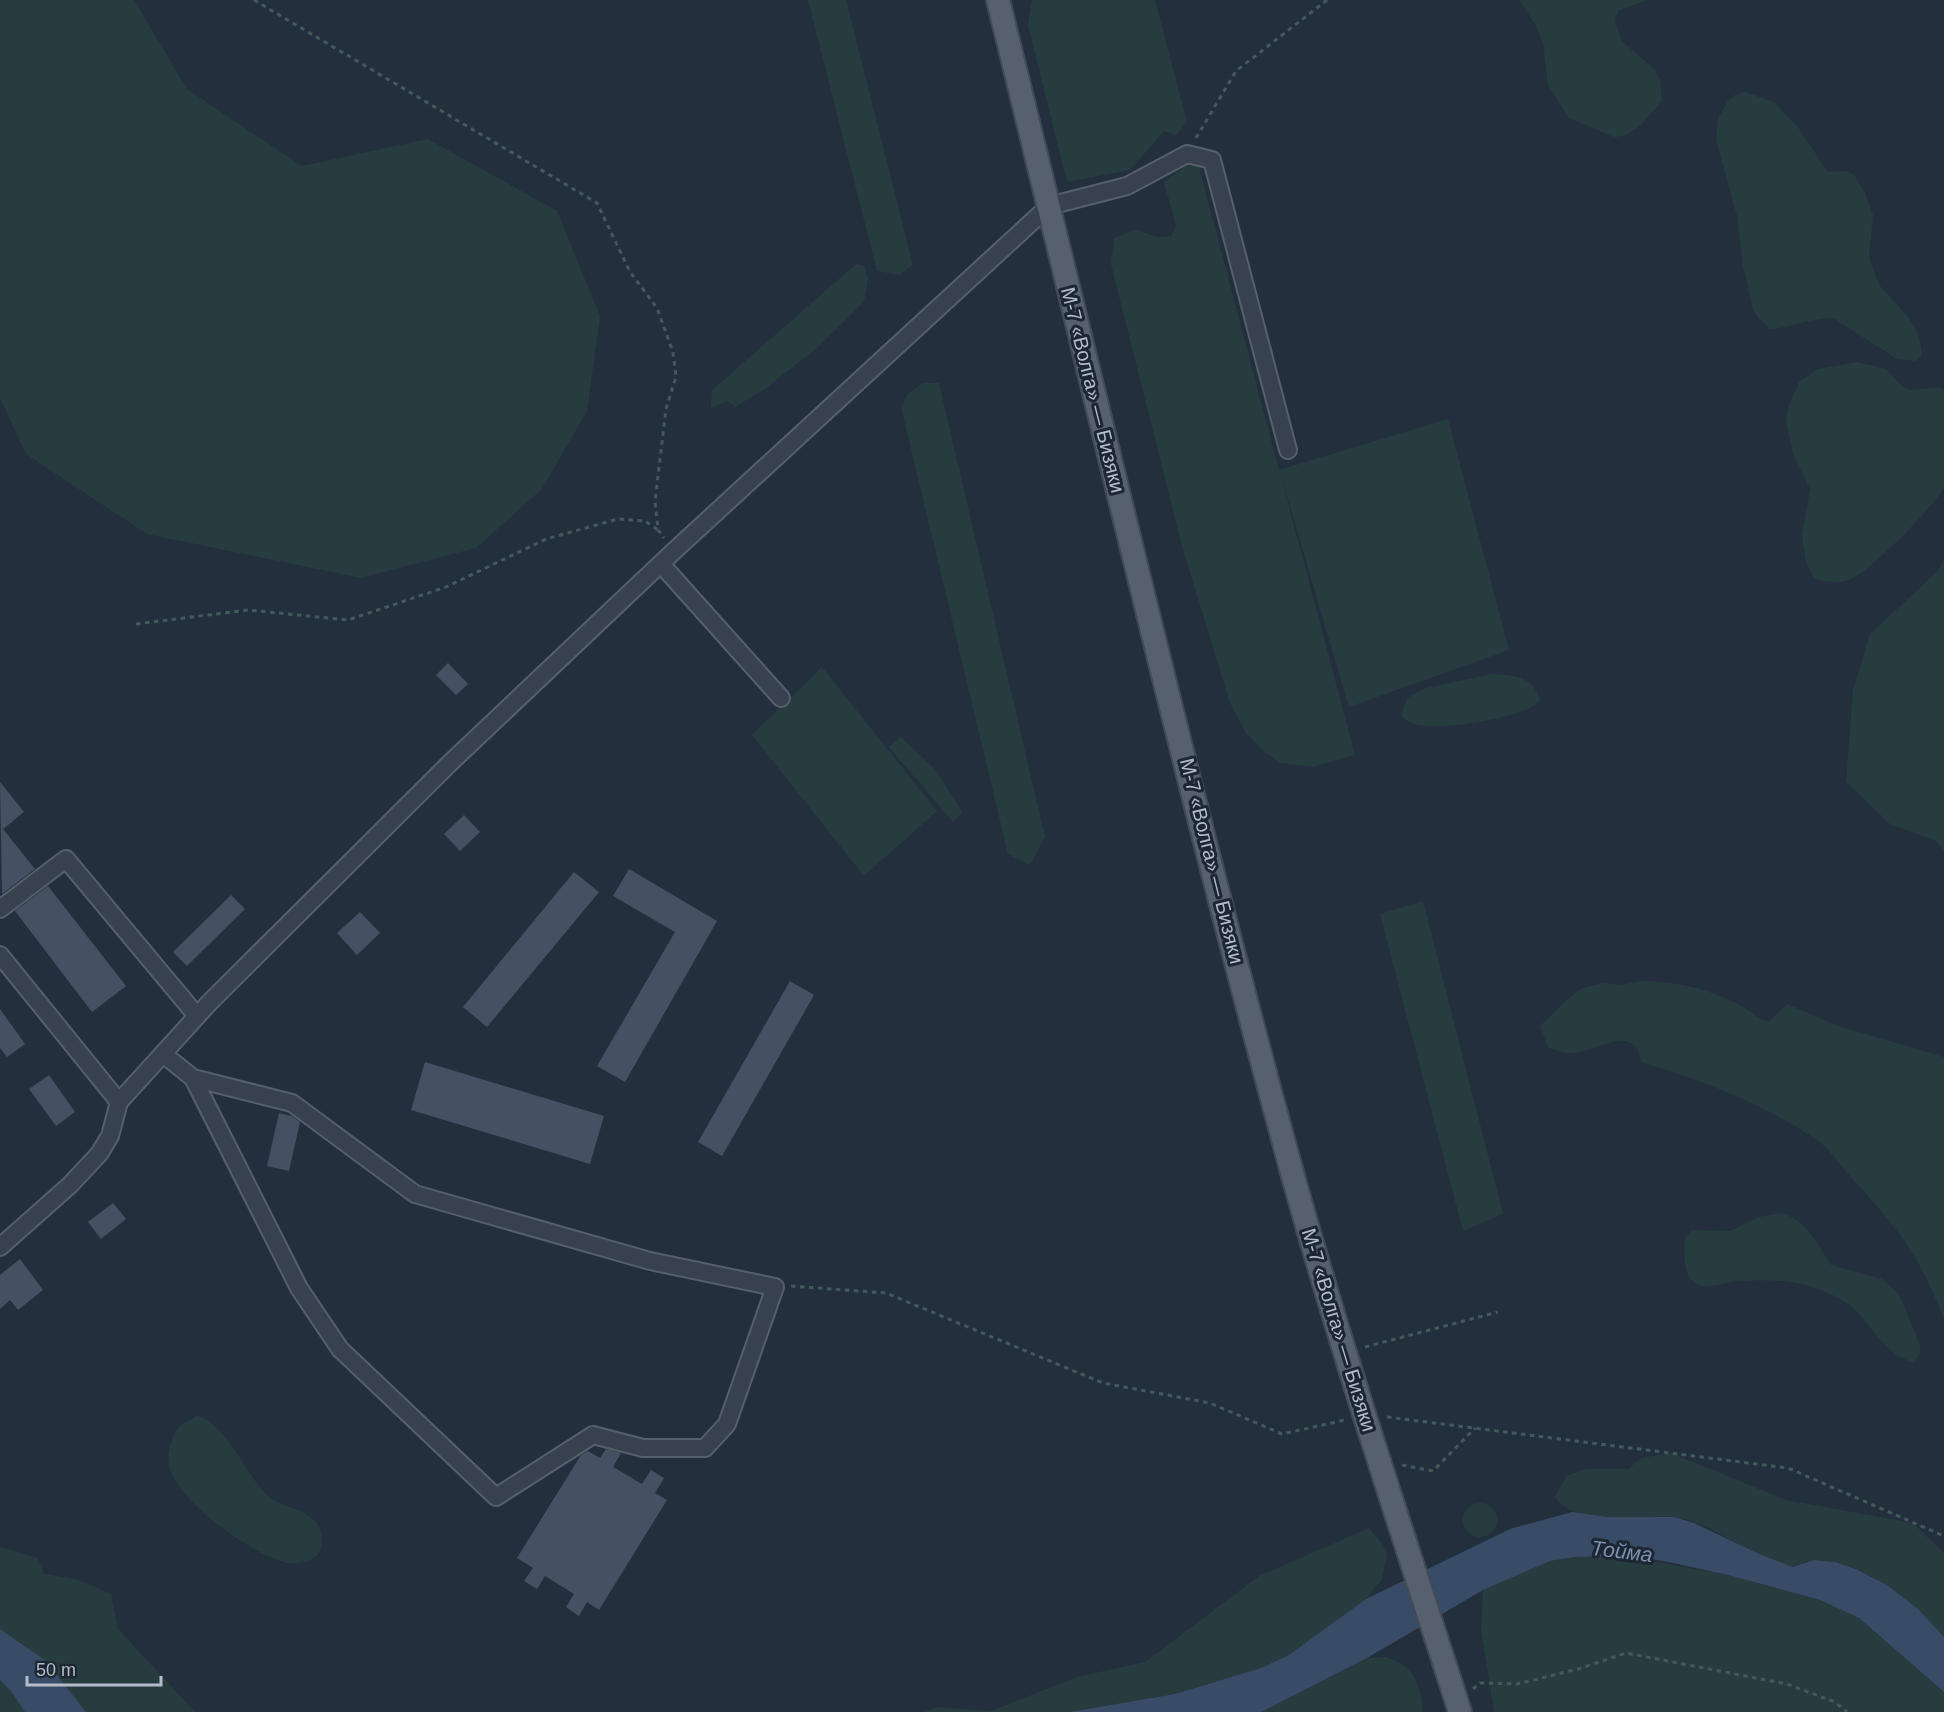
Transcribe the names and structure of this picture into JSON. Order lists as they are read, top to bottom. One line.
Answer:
{"streets":{"main road":["М-7 «Волга» — Бизяки"]},"water":["Тойма"],"scale_bar":"50 m"}
